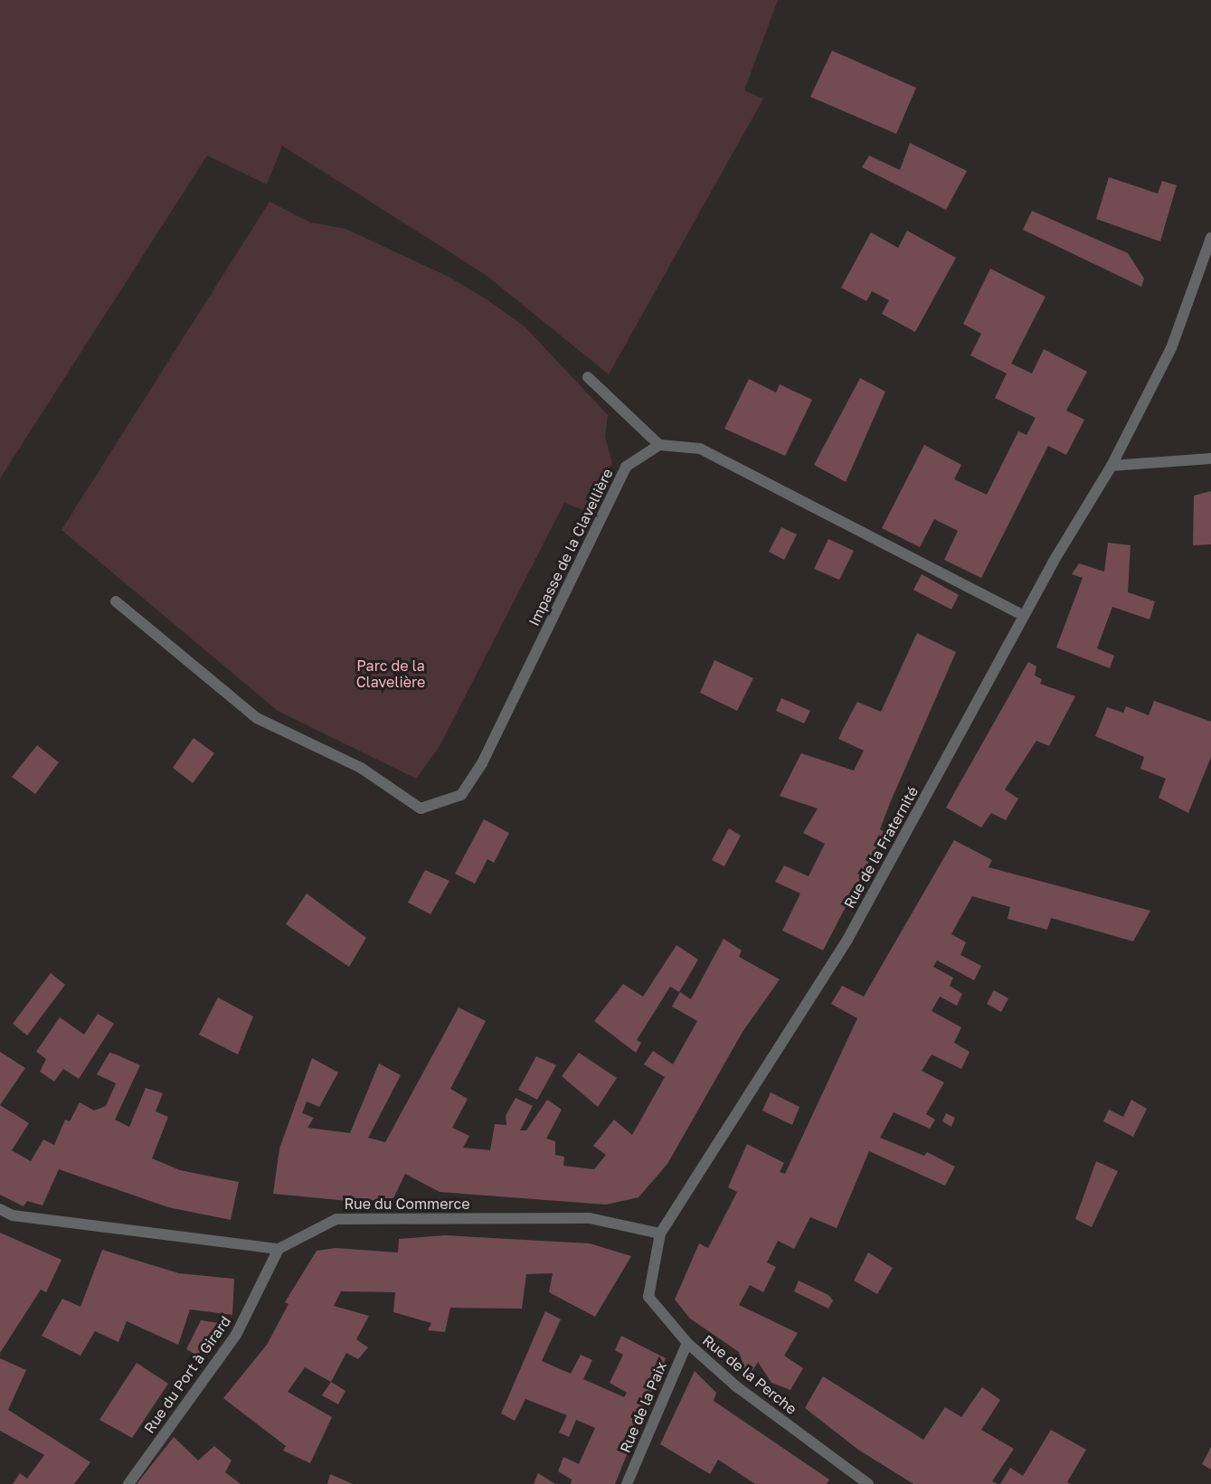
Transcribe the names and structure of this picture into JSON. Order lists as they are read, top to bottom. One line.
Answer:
{"streets":{"street":["Impasse de la Clavellière","Rue de la Fraternité","Rue du Commerce","Rue du Port à Girard","Rue de la Perche","Rue de la Paix"]},"crossings":[["Rue de la Fraternité","Rue du Commerce"],["Rue de la Fraternité","Rue de la Perche"],["Rue du Commerce","Rue du Port à Girard"],["Rue du Commerce","Rue de la Perche"],["Rue de la Perche","Rue de la Paix"]],"parks":["Parc de la Clavelière"]}
